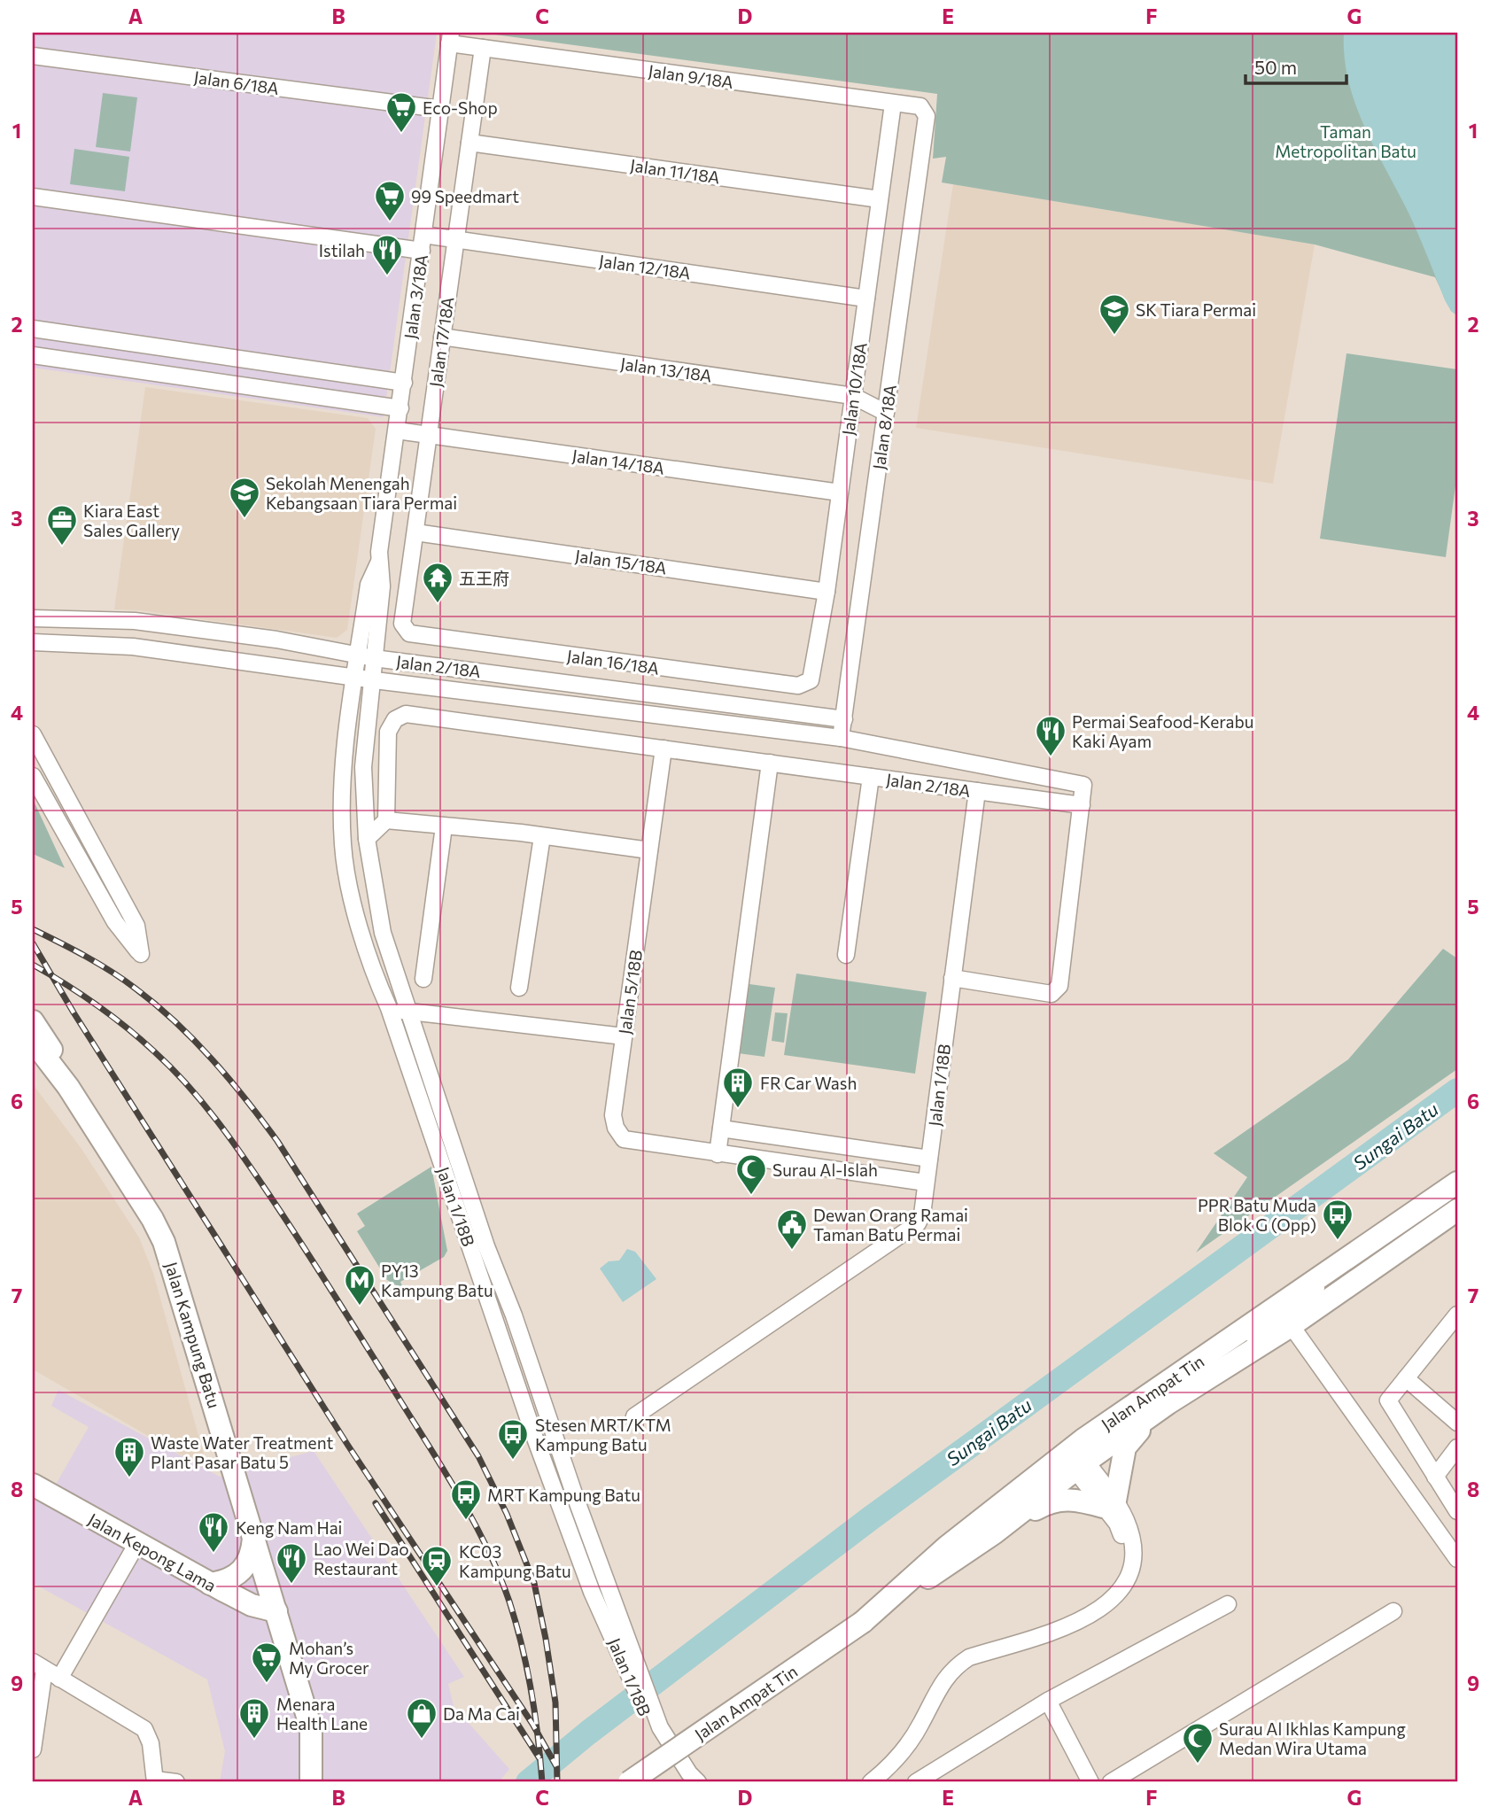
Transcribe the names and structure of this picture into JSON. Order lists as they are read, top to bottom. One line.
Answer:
{"streets":{"street":["Jalan 9/18A","Jalan 6/18A","Jalan 11/18A","Jalan 12/18A","Jalan 3/18A","Jalan 17/18A","Jalan 13/18A","Jalan 10/18A","Jalan 8/18A","Jalan 14/18A","Jalan 15/18A","Jalan 16/18A","Jalan 2/18A","Jalan 5/18B","Jalan 1/18B","Jalan Kampung Batu","Jalan Ampat Tin","Jalan Kepong Lama"]},"crossings":[["Jalan 9/18A","Jalan 3/18A"],["Jalan 9/18A","Jalan 17/18A"],["Jalan 9/18A","Jalan 10/18A"],["Jalan 9/18A","Jalan 8/18A"],["Jalan 6/18A","Jalan 3/18A"],["Jalan 11/18A","Jalan 17/18A"],["Jalan 11/18A","Jalan 10/18A"],["Jalan 12/18A","Jalan 3/18A"],["Jalan 12/18A","Jalan 17/18A"],["Jalan 12/18A","Jalan 10/18A"],["Jalan 3/18A","Jalan 14/18A"],["Jalan 3/18A","Jalan 2/18A"],["Jalan 3/18A","Jalan 1/18B"],["Jalan 17/18A","Jalan 13/18A"],["Jalan 17/18A","Jalan 14/18A"],["Jalan 17/18A","Jalan 15/18A"],["Jalan 17/18A","Jalan 16/18A"],["Jalan 13/18A","Jalan 10/18A"],["Jalan 13/18A","Jalan 8/18A"],["Jalan 10/18A","Jalan 14/18A"],["Jalan 10/18A","Jalan 15/18A"],["Jalan 10/18A","Jalan 16/18A"],["Jalan 8/18A","Jalan 2/18A"],["Jalan 2/18A","Jalan 5/18B"],["Jalan 2/18A","Jalan 1/18B"],["Jalan Kampung Batu","Jalan Kepong Lama"]],"water":["Sungai Batu"],"parks":["Taman Metropolitan Batu"],"places":{"supermarket":["Eco-Shop","99 Speedmart","Mohan’s My Grocer"],"restaurant":["Istilah","Permai Seafood-Kerabu Kaki Ayam","Keng Nam Hai","Lao Wei Dao Restaurant"],"school or university":["SK Tiara Permai","Sekolah Menengah Kebangsaan Tiara Permai"],"office":["Kiara East Sales Gallery"],"temple":["五王府"],"building":["FR Car Wash","Waste Water Treatment Plant Pasar Batu 5","Menara Health Lane"],"mosque":["Surau Al-Islah","Surau Al Ikhlas Kampung Medan Wira Utama"],"bus stop":["PPR Batu Muda Blok G (Opp)","Stesen MRT/KTM Kampung Batu","MRT Kampung Batu"],"public building":["Dewan Orang Ramai Taman Batu Permai"],"metro station":["PY13 Kampung Batu"],"station":["KC03 Kampung Batu"],"shop":["Da Ma Cai"]},"scale_bar":"50 m","grid":{"columns":["A","B","C","D","E","F","G"],"rows":["1","2","3","4","5","6","7","8","9"]}}
